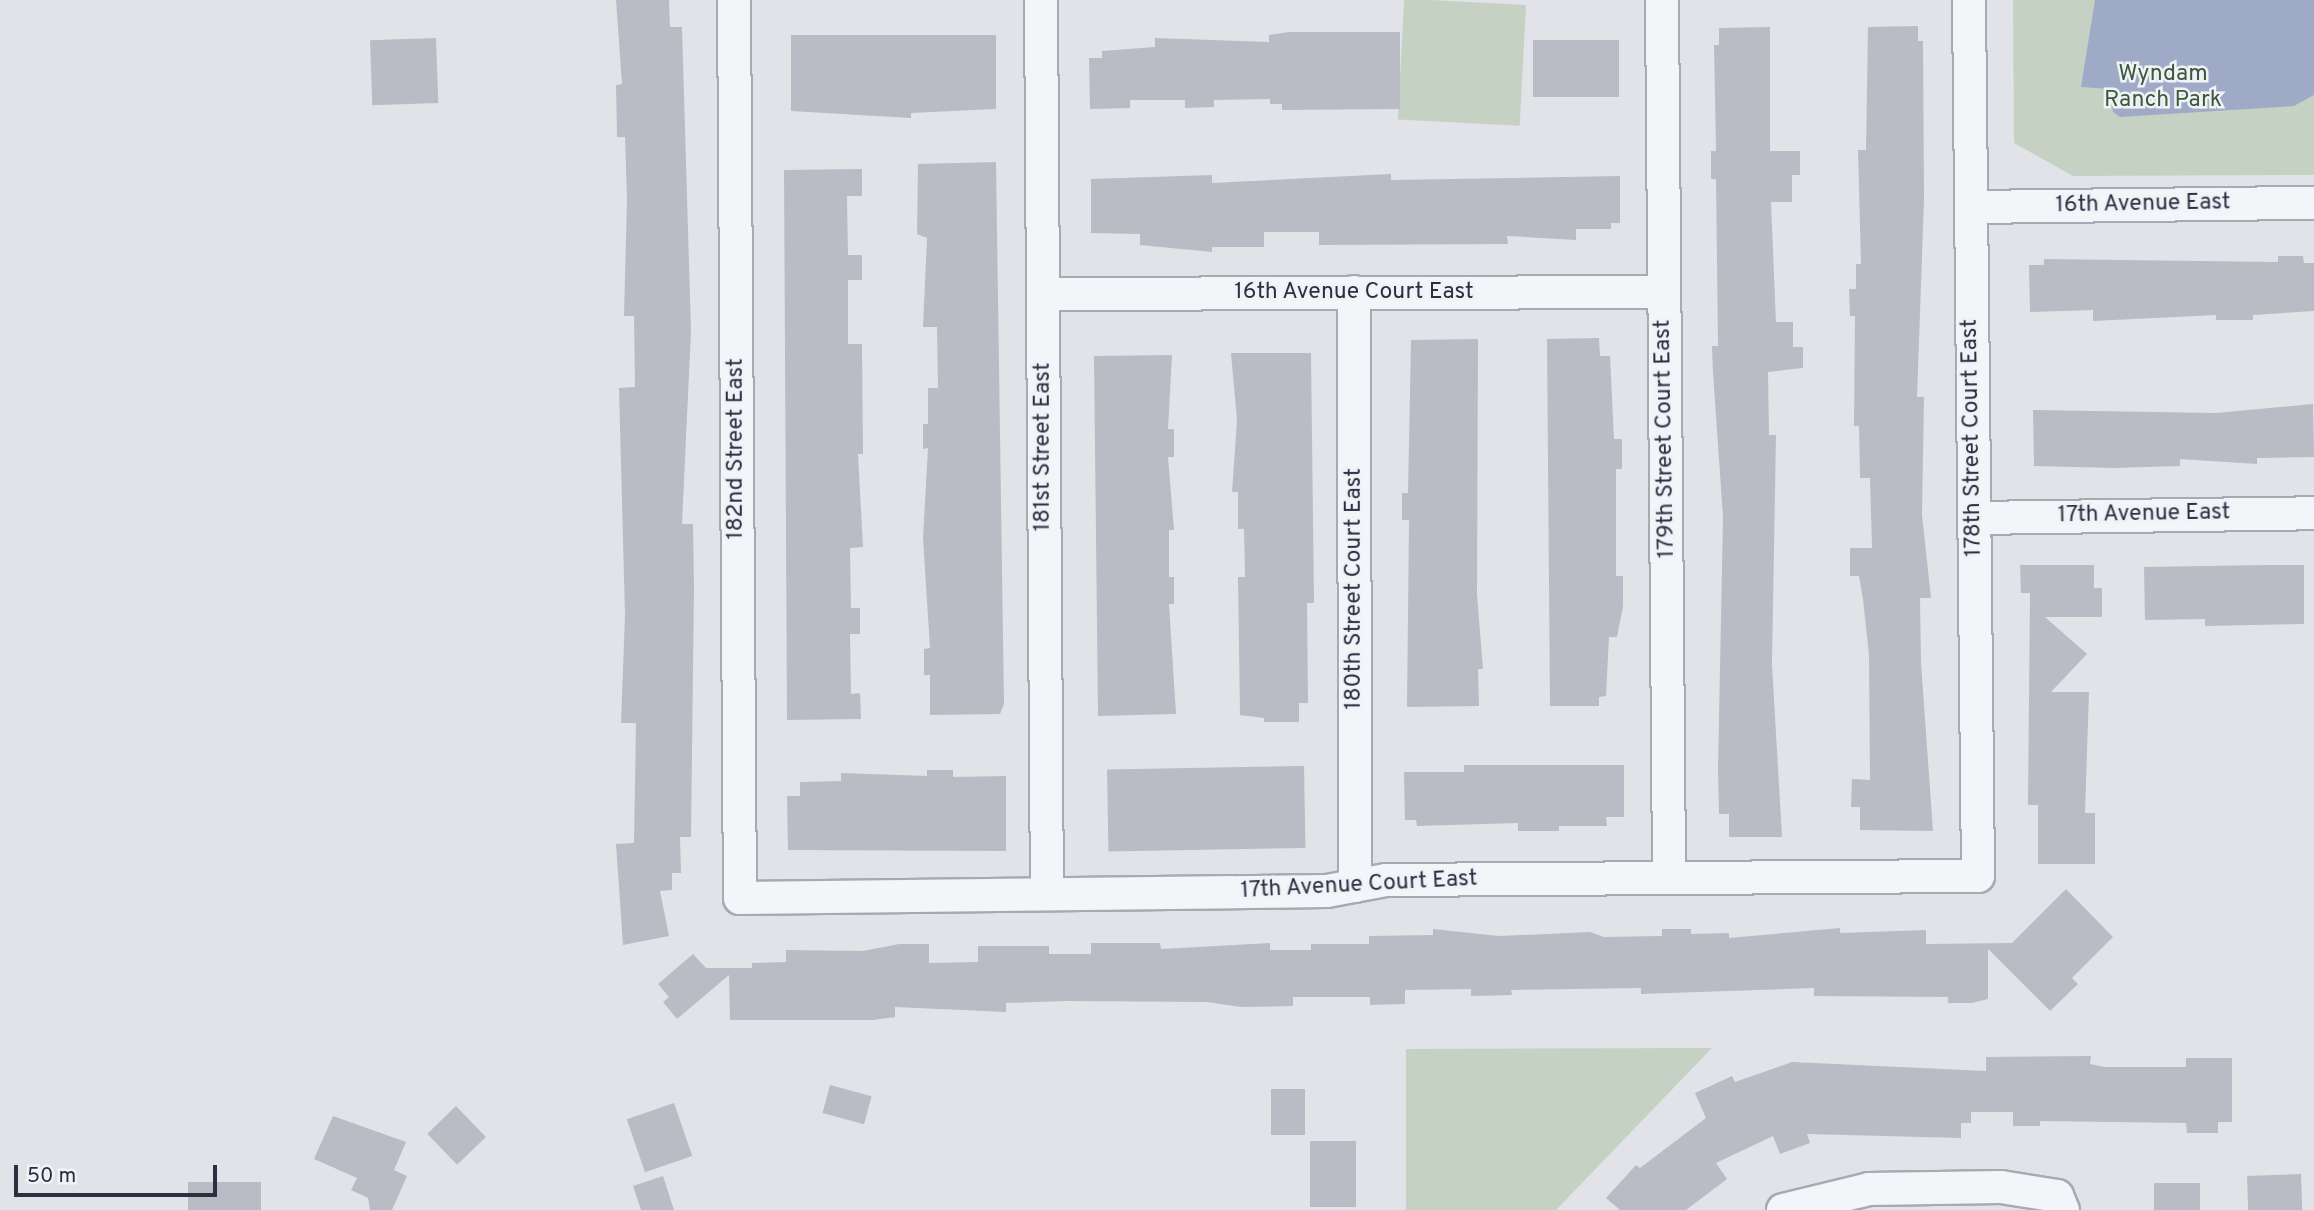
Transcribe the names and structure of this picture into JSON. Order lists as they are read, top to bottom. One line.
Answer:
{"streets":{"street":["16th Avenue East","16th Avenue Court East","178th Street Court East","179th Street Court East","181st Street East","182nd Street East","17th Avenue East","180th Street Court East","17th Avenue Court East"]},"crossings":[["16th Avenue East","178th Street Court East"],["16th Avenue Court East","179th Street Court East"],["16th Avenue Court East","181st Street East"],["16th Avenue Court East","180th Street Court East"],["178th Street Court East","17th Avenue East"],["178th Street Court East","17th Avenue Court East"],["179th Street Court East","17th Avenue Court East"],["181st Street East","17th Avenue Court East"],["182nd Street East","17th Avenue Court East"],["180th Street Court East","17th Avenue Court East"]],"parks":["Wyndam Ranch Park"],"scale_bar":"50 m"}
